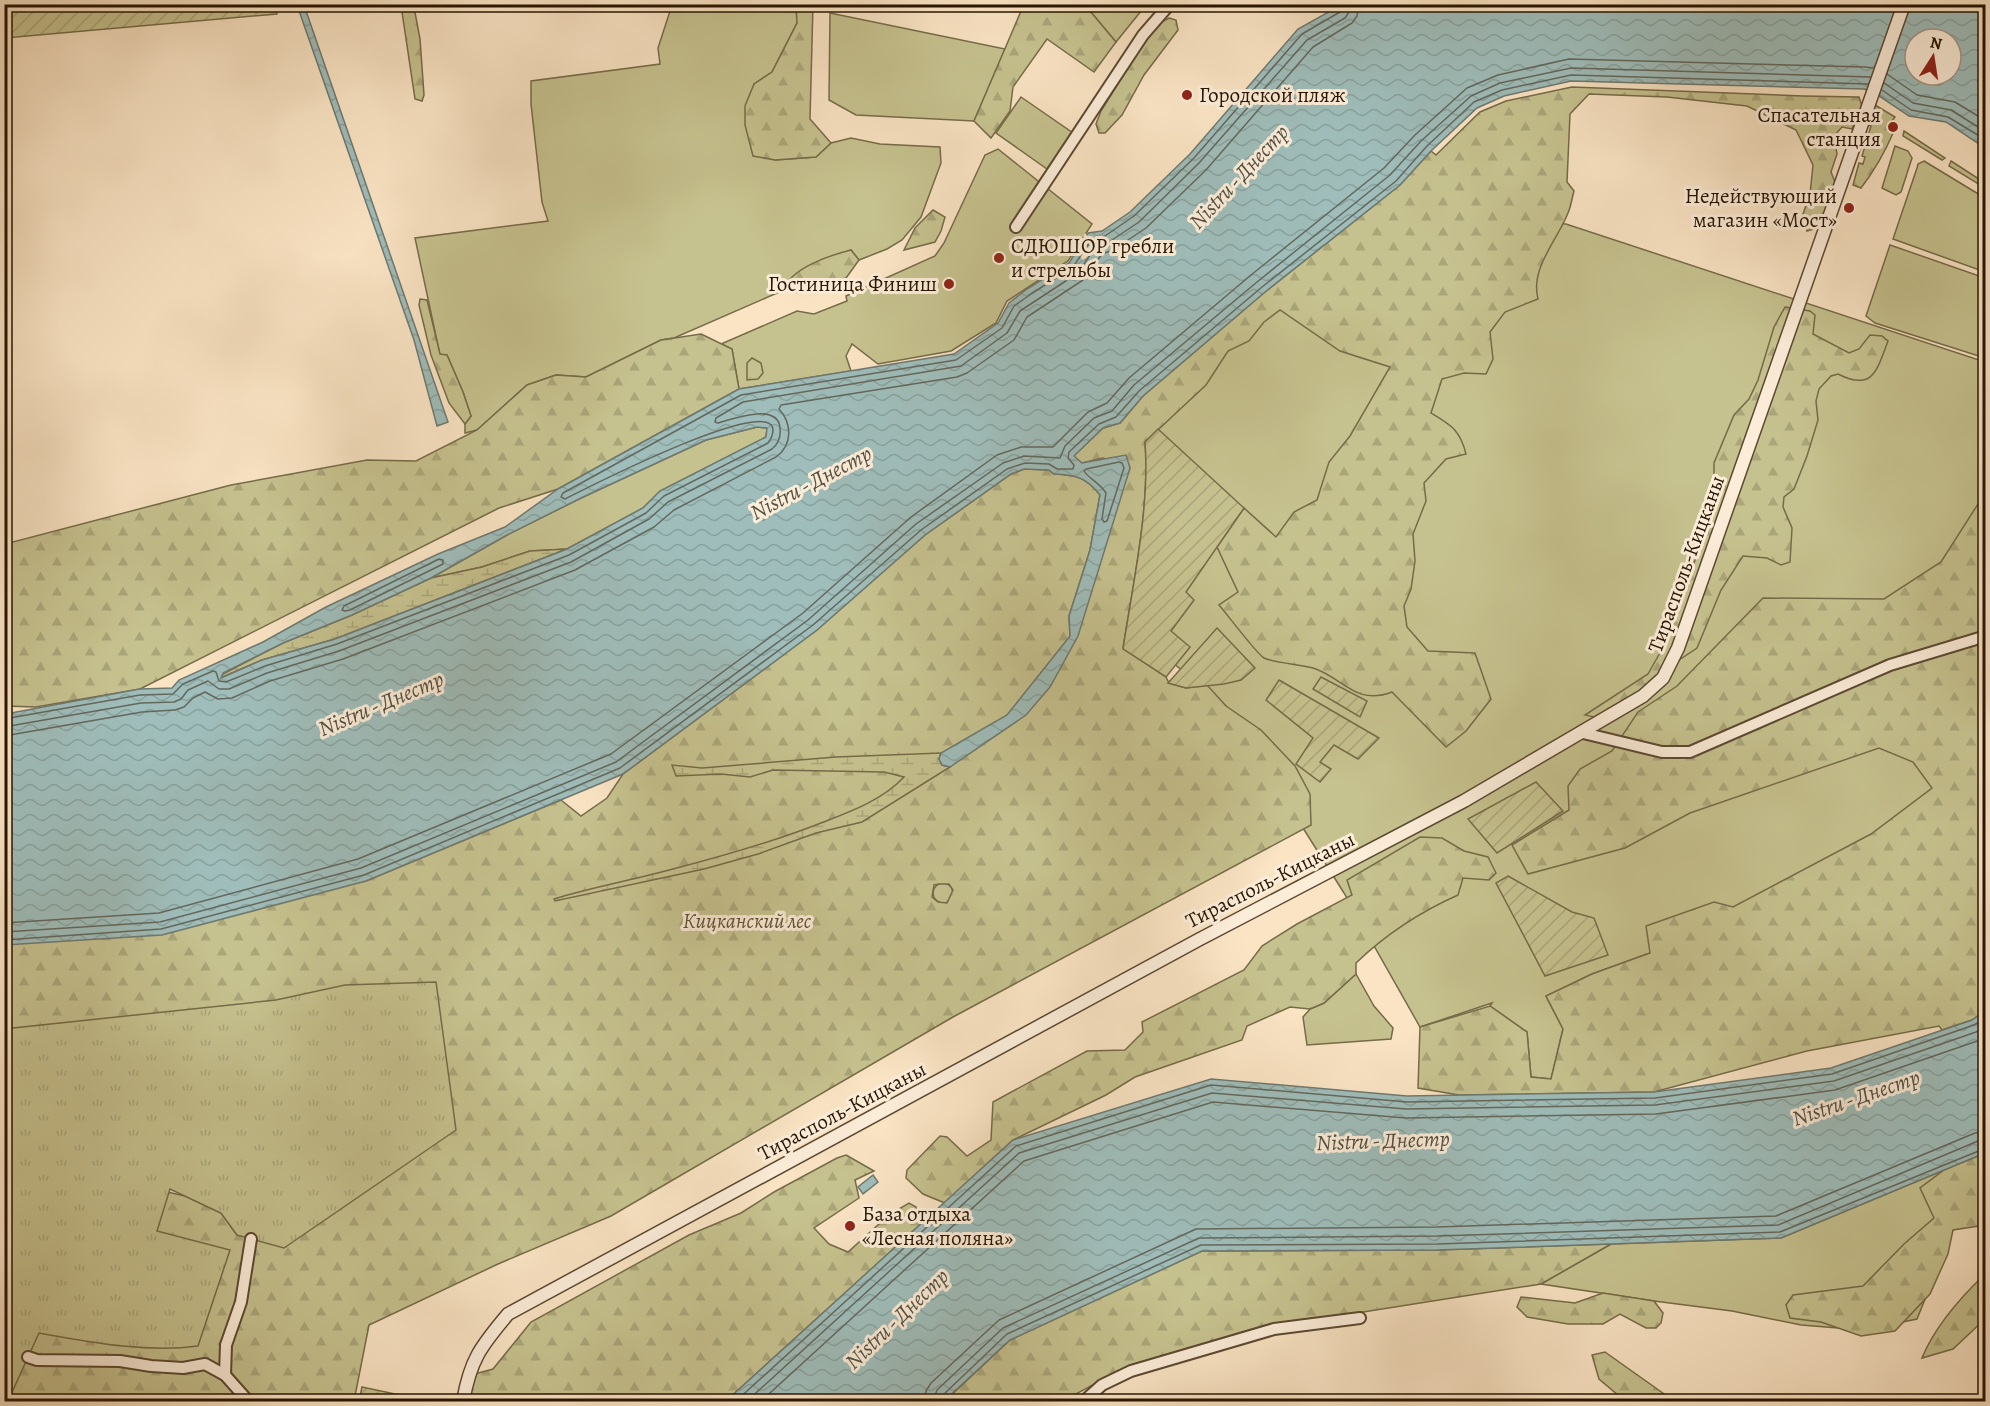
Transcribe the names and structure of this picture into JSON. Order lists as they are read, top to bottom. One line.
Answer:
{"streets":{"street":["Тирасполь-Кицканы"]},"water":["Nistru - Днестр"],"parks":["Кицканский лес"],"places":["Городской пляж","Спасательная станция","Недействующий магазин «Мост»","СДЮШОР гребли и стрельбы","Гостиница Финиш","База отдыха «Лесная поляна»"],"north":"top"}
